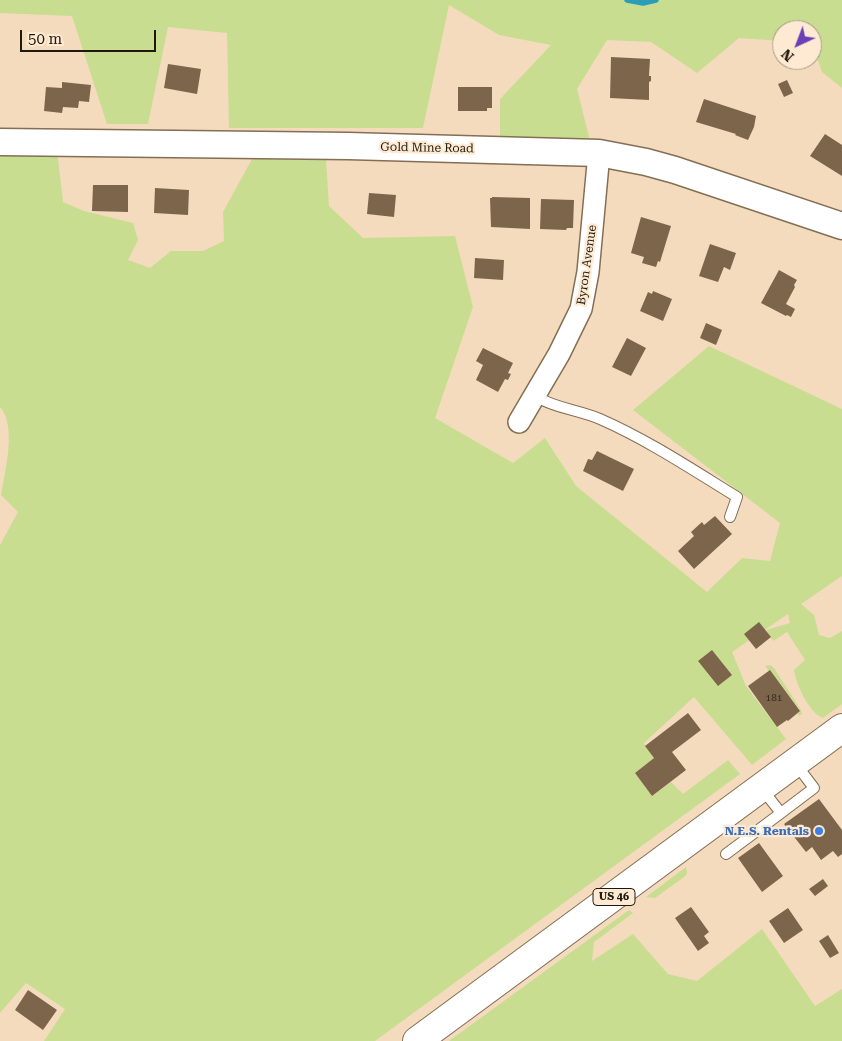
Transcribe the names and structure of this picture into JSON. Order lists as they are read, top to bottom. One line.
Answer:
{"streets":{"main road":["US 46"],"street":["Gold Mine Road","Byron Avenue"]},"crossings":[["Gold Mine Road","Byron Avenue"]],"places":["N.E.S. Rentals"],"house_numbers":["181"],"scale_bar":"50 m","north":"bottom left"}
